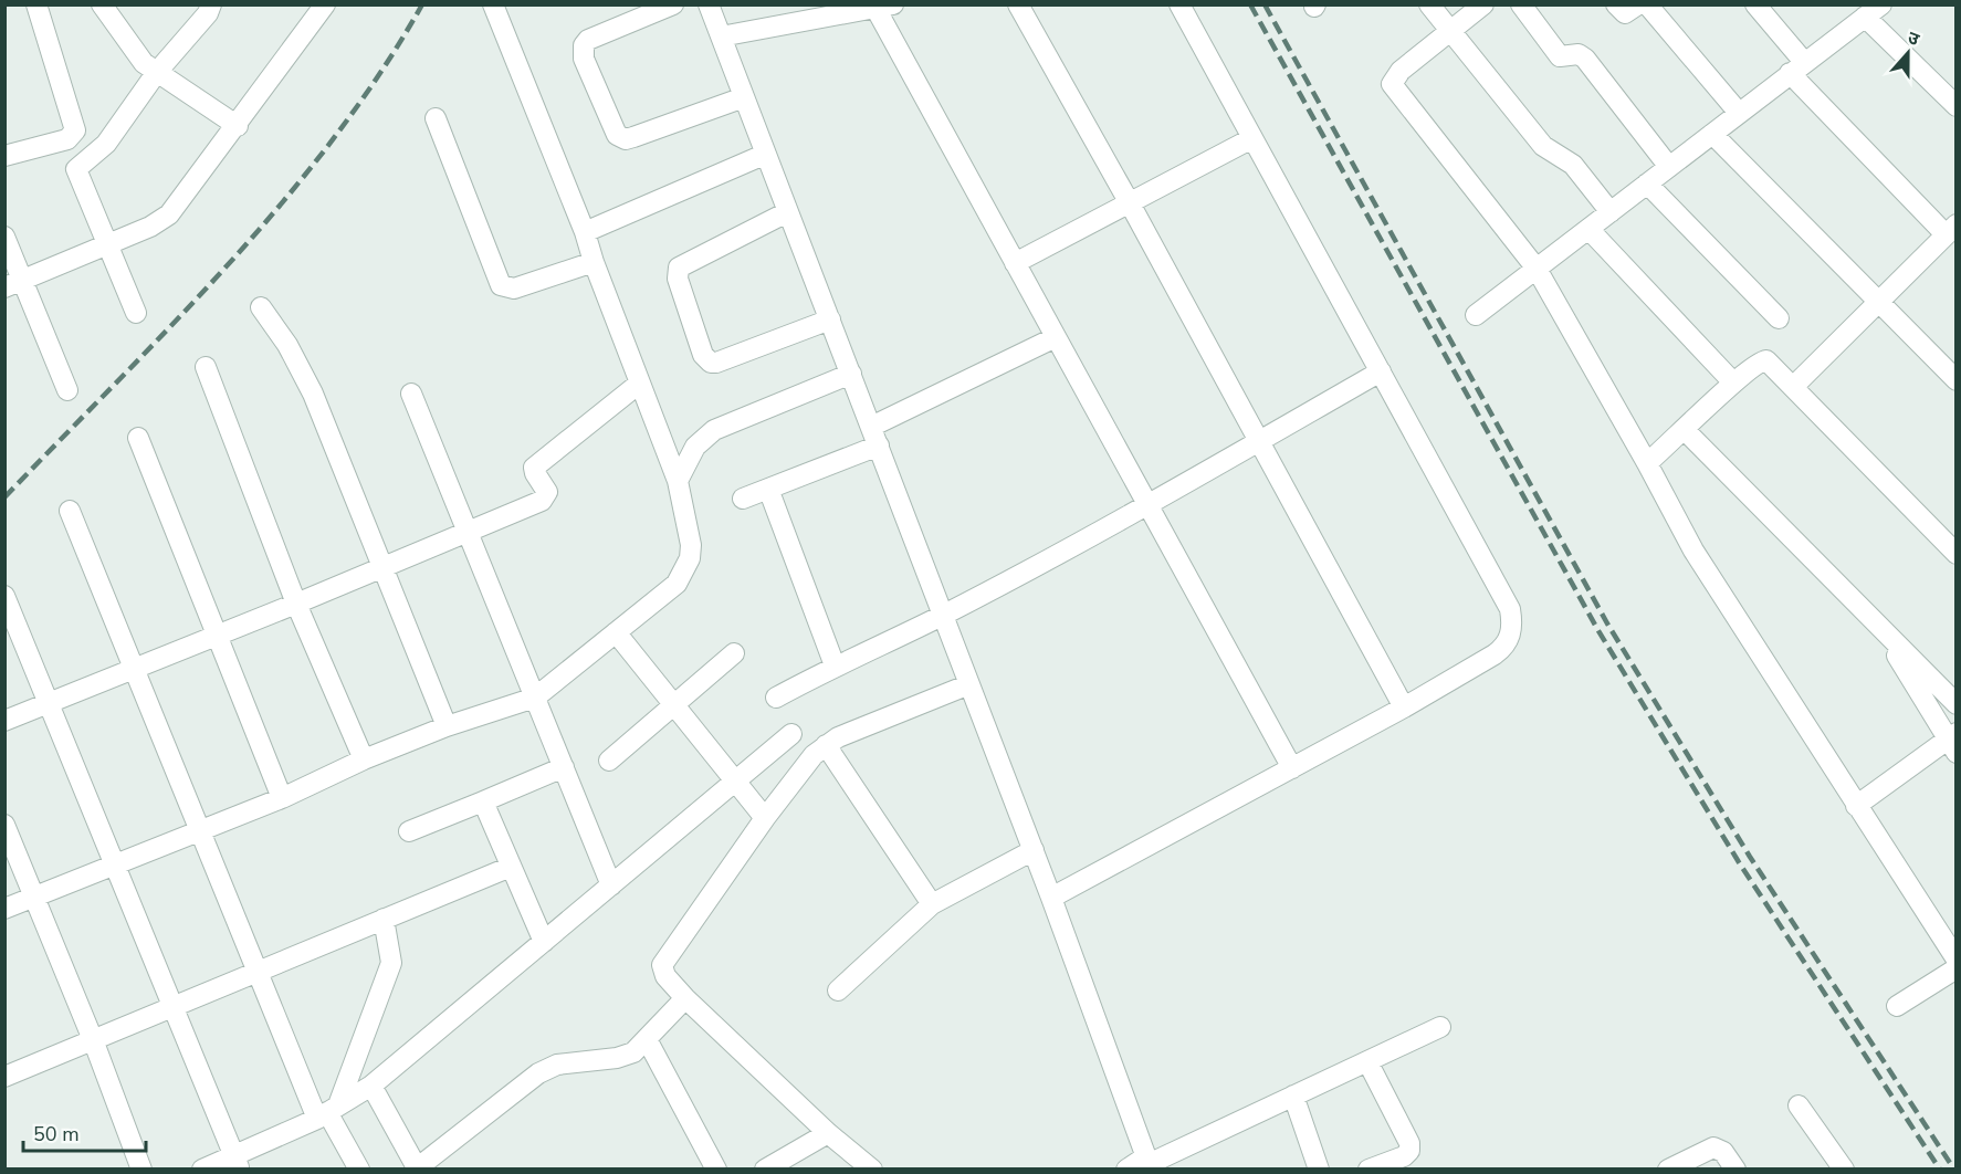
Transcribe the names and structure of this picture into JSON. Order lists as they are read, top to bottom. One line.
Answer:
{"scale_bar":"50 m","north":"top"}
